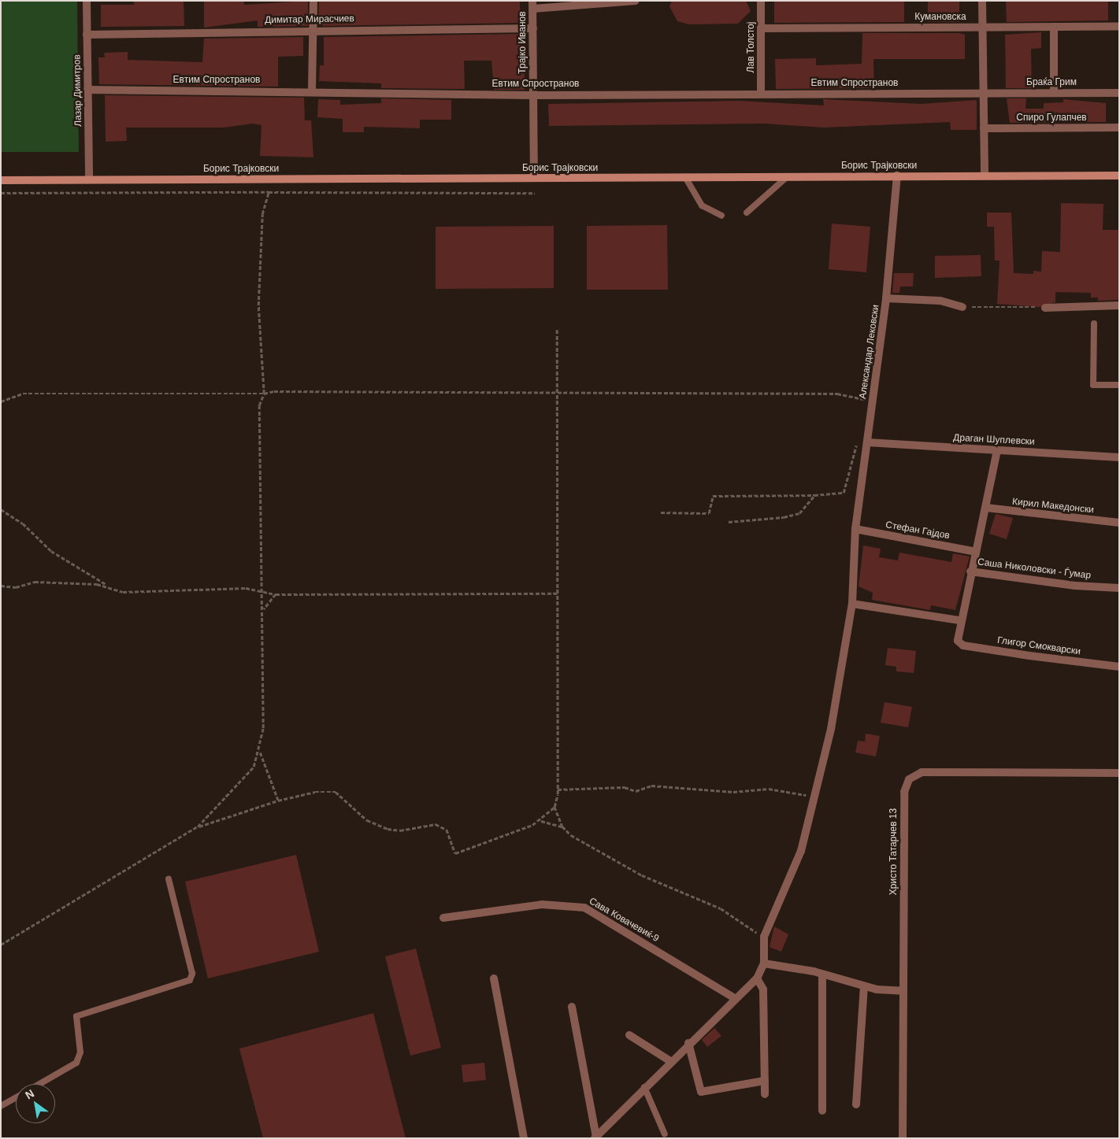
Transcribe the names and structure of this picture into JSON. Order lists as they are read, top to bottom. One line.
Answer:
{"streets":{"street":["Кумановска","Димитар Мирасчиев","Трајко Иванов","Лав Толстој","Евтим Спространов","Браќа Грим","Лазар Димитров","Спиро Гулапчев","Борис Трајковски","Александар Лековски","Драган Шуплевски","Кирил Македонски","Стефан Гајдов","Саша Николовски - Ѓумар","Глигор Смокварски","Христо Татарчев 13","Сава Ковачевиќ-9"]},"crossings":[["Кумановска","Лав Толстој"],["Димитар Мирасчиев","Трајко Иванов"],["Димитар Мирасчиев","Лазар Димитров"],["Трајко Иванов","Евтим Спространов"],["Трајко Иванов","Борис Трајковски"],["Лав Толстој","Евтим Спространов"],["Евтим Спространов","Браќа Грим"],["Евтим Спространов","Лазар Димитров"],["Лазар Димитров","Борис Трајковски"],["Борис Трајковски","Александар Лековски"],["Александар Лековски","Драган Шуплевски"],["Александар Лековски","Стефан Гајдов"]],"north":"top left"}
